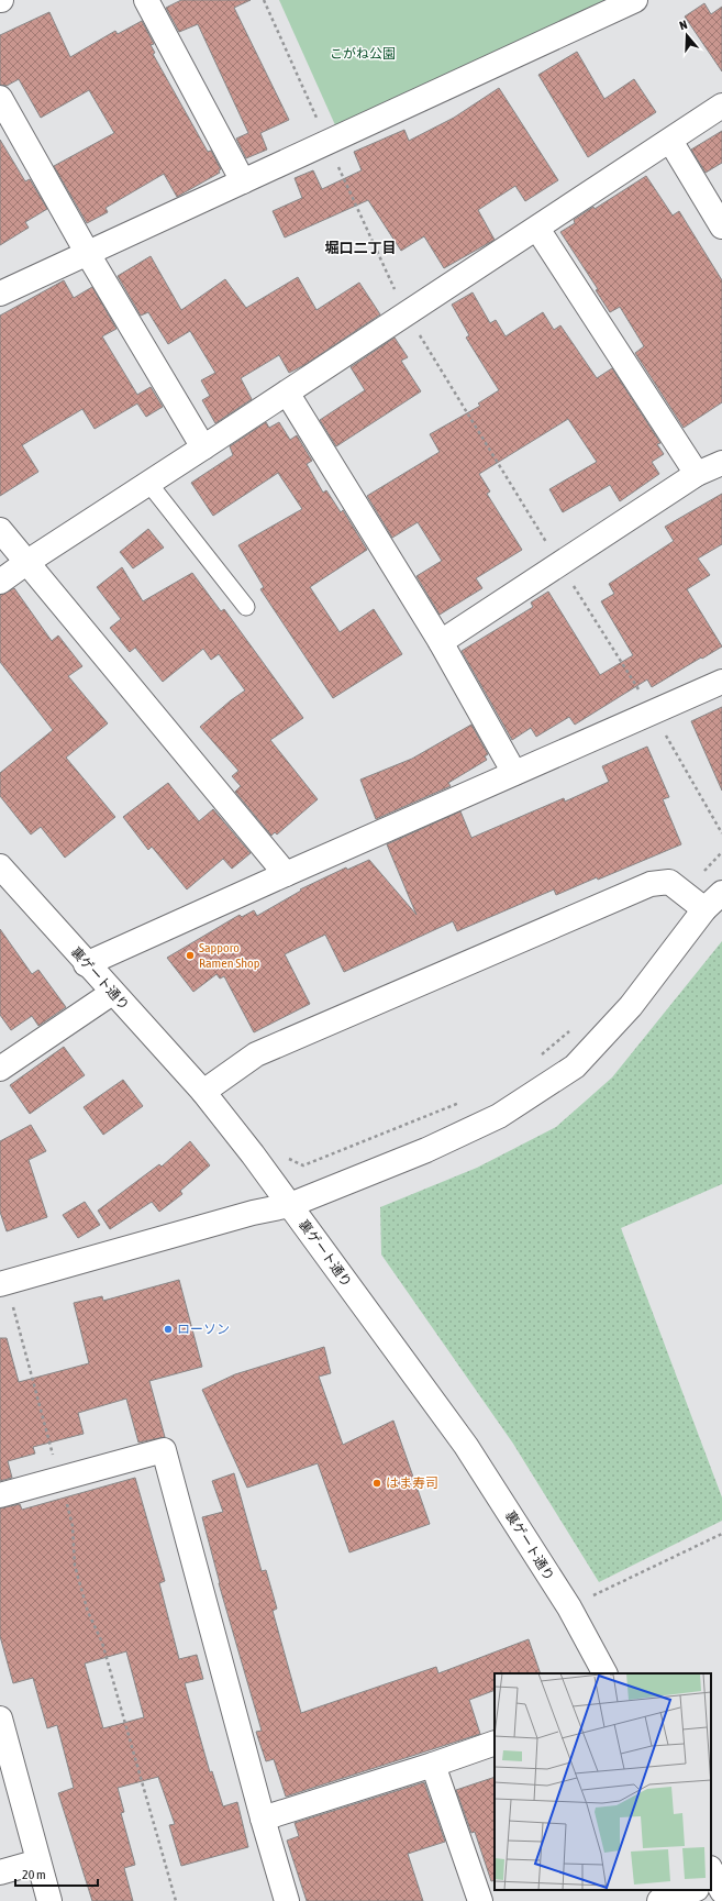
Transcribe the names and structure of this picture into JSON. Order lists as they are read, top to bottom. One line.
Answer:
{"streets":{"street":["裏ゲート通り"]},"districts":["堀口二丁目"],"parks":["こがね公園"],"places":["Sapporo Ramen Shop","ローソン","はま寿司"],"scale_bar":"20 m","north":"top"}
